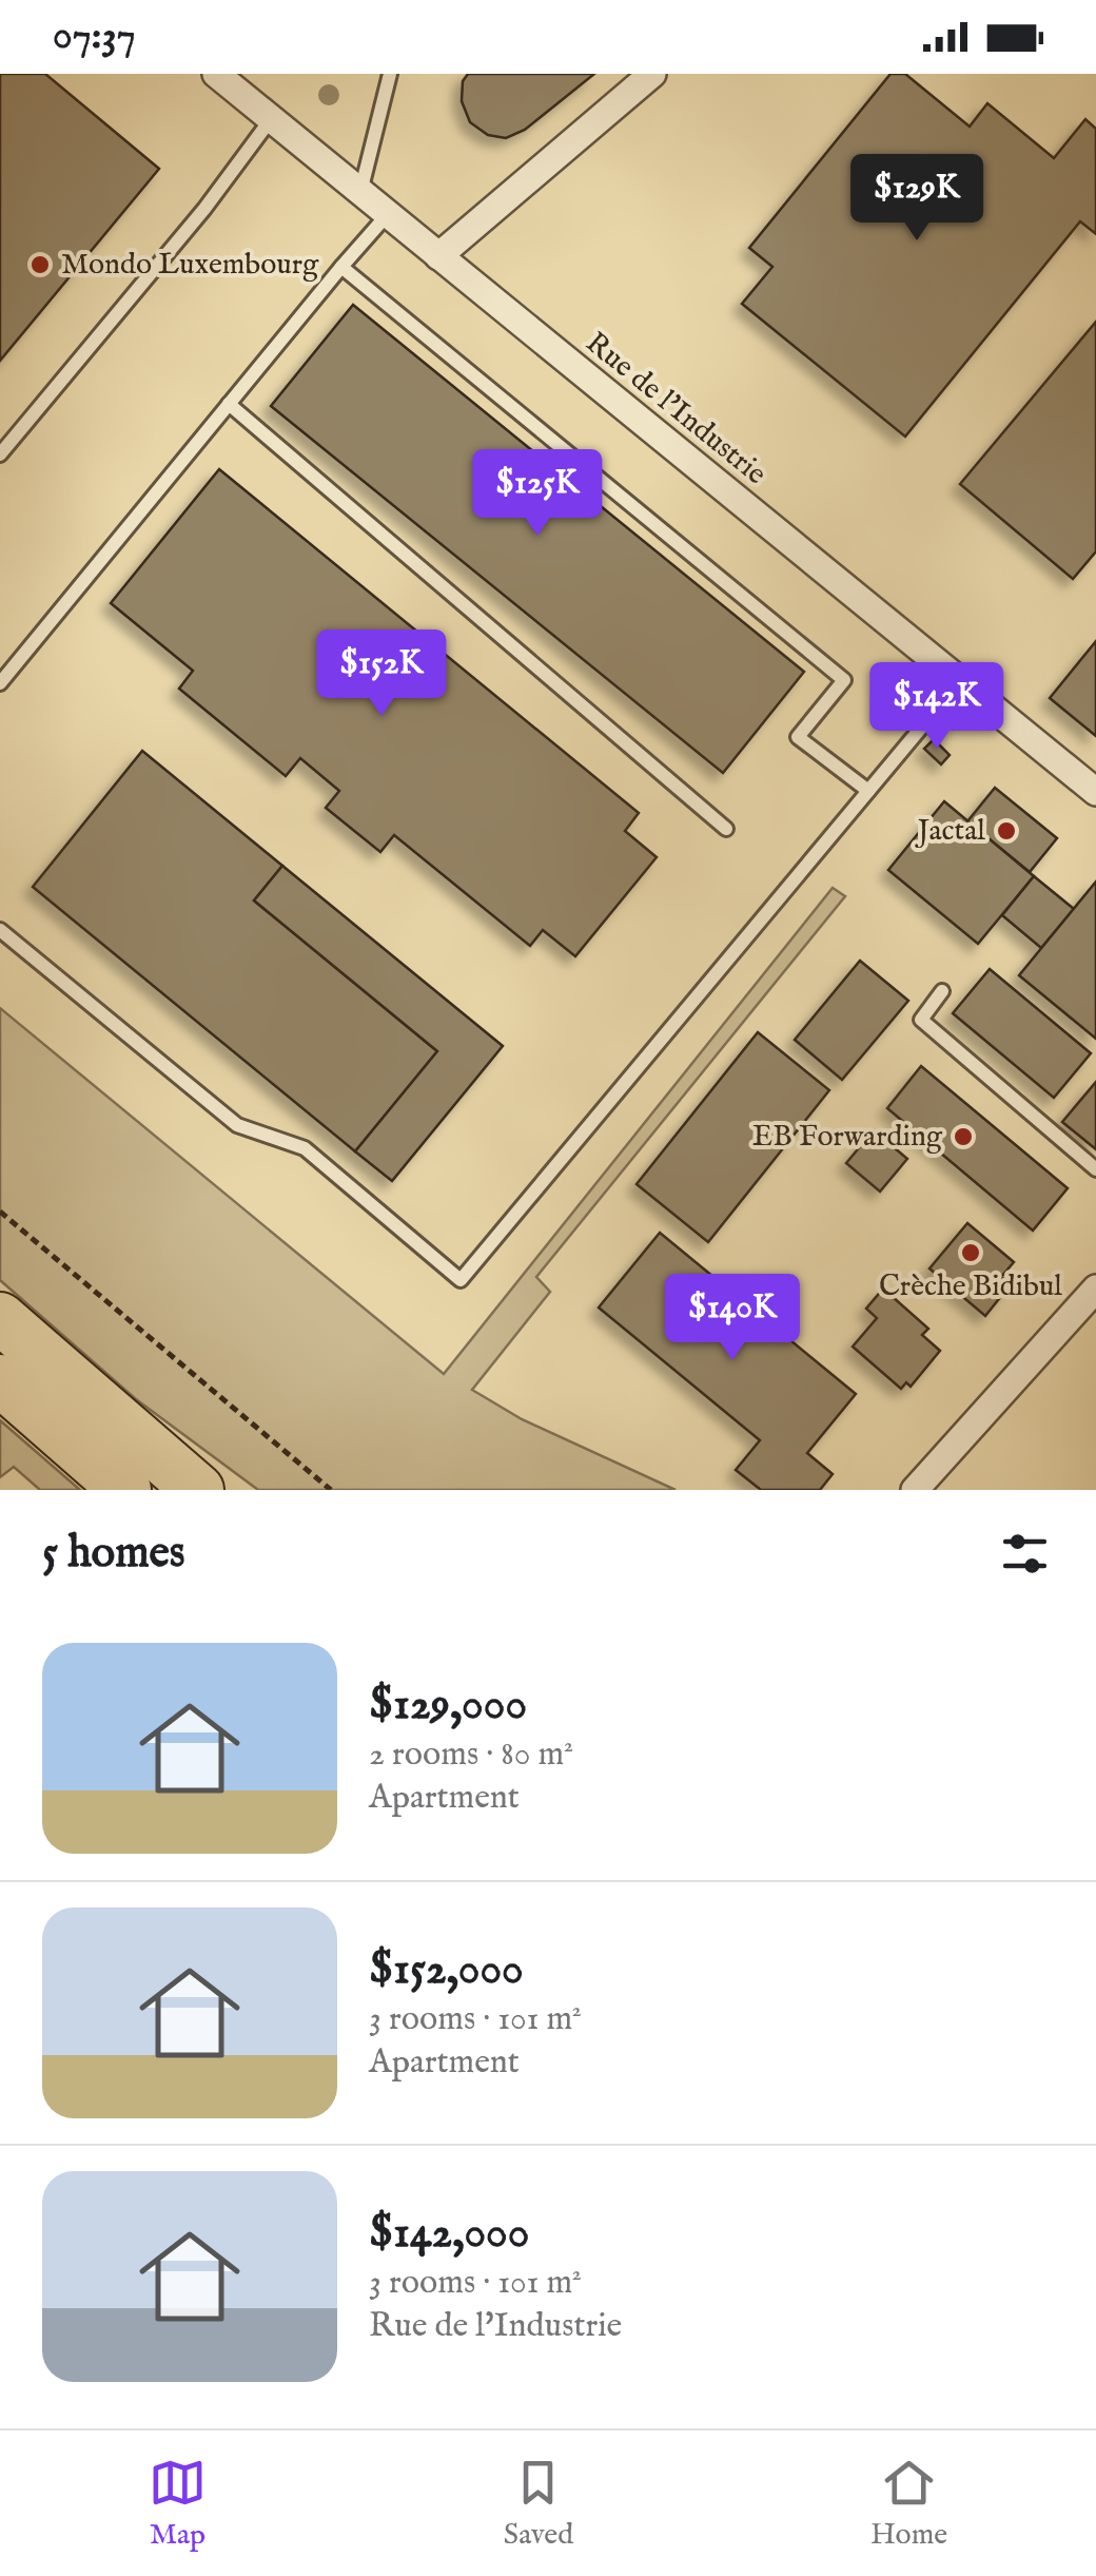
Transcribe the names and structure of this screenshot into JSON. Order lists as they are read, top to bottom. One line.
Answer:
{"streets":{"street":["Rue de l'Industrie"]},"places":["Mondo Luxembourg","Jactal","EB Forwarding","Crèche Bidibul"],"page":{"status":"07:37","price":["$129K","$125K","$152K","$142K","$140K"],"heading":"5 homes","list":[{"name":"$129,000","note":"2 rooms · 80 m² · Apartment"},{"name":"$152,000","note":"3 rooms · 101 m² · Apartment"},{"name":"$142,000","note":"3 rooms · 101 m² · Rue de l'Industrie"}],"tabs":["Map","Saved","Home"]}}
